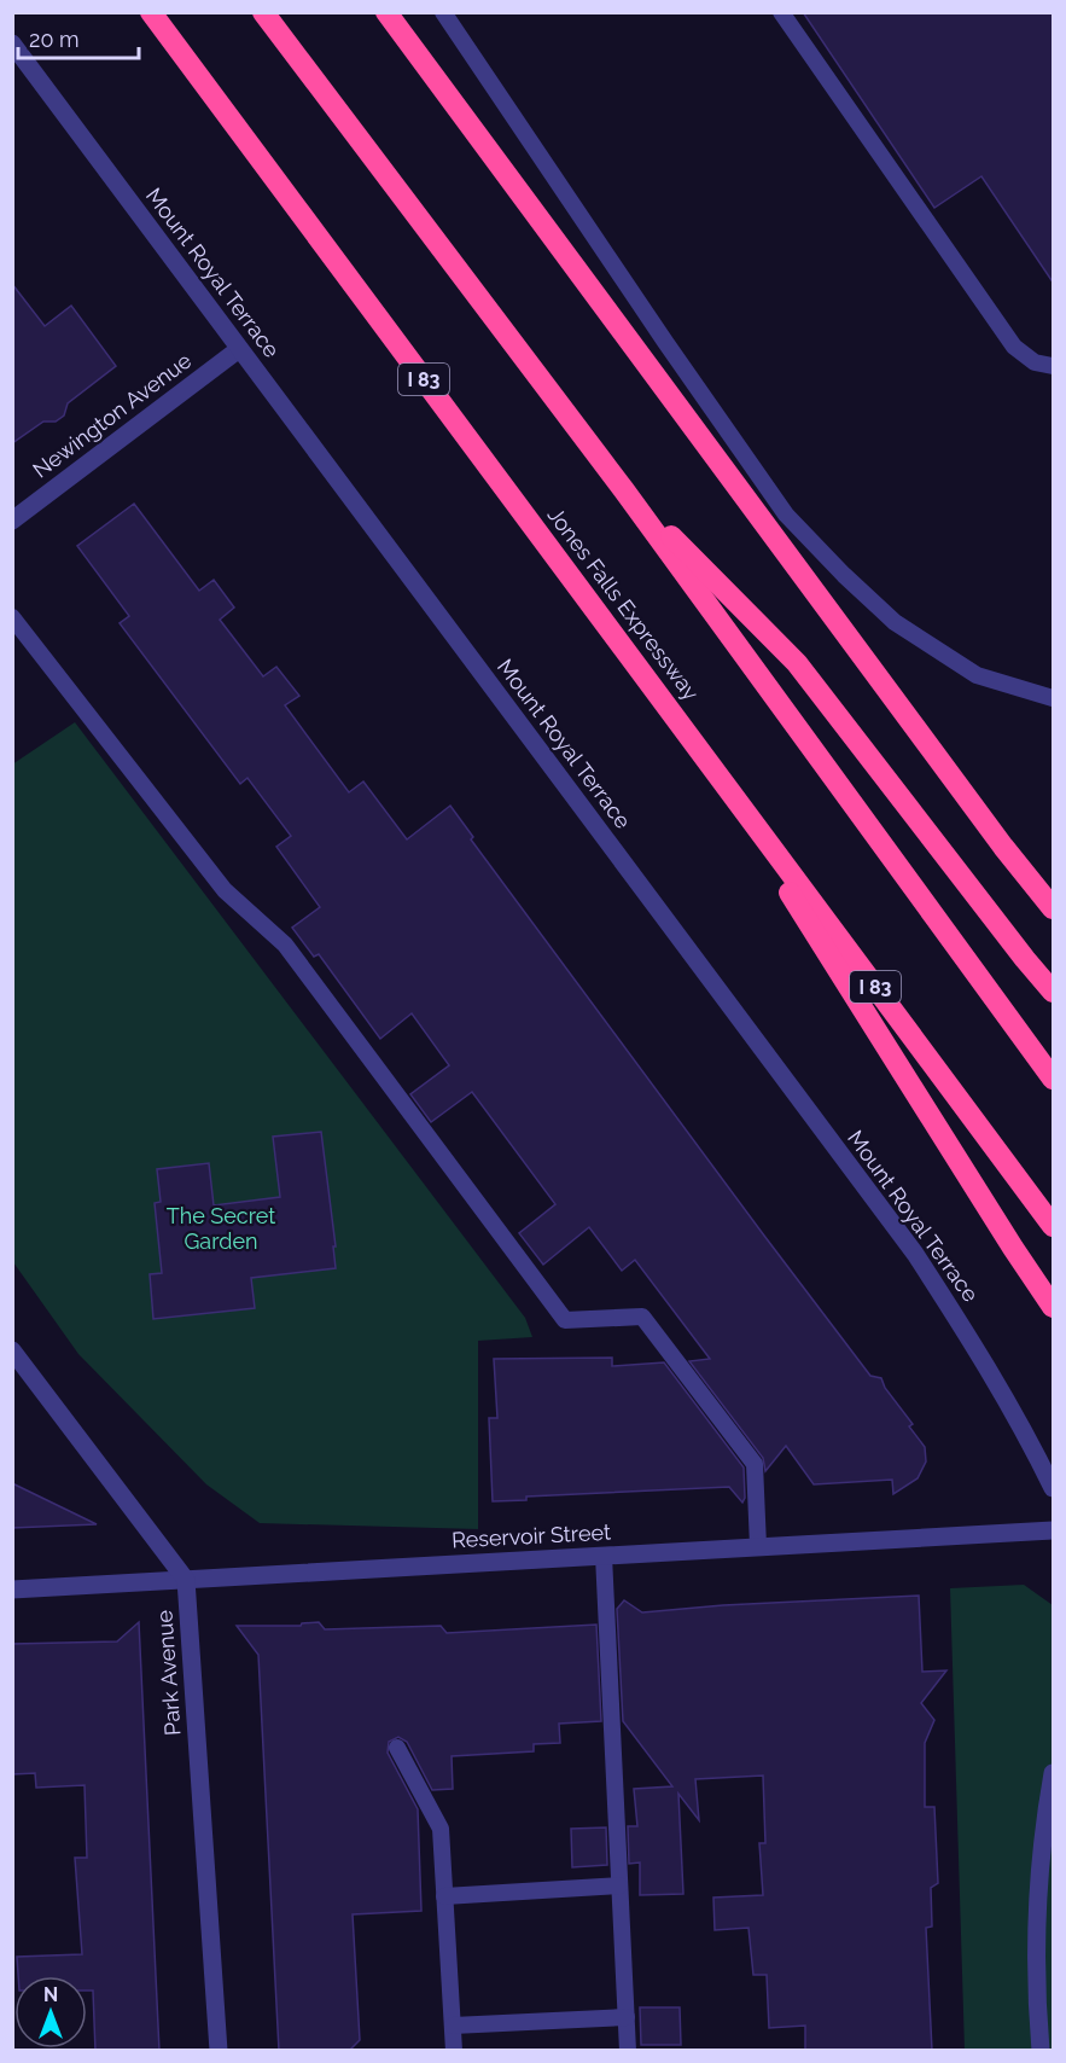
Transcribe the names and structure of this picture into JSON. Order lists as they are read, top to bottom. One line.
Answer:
{"streets":{"highway":["I 83","Jones Falls Expressway"],"street":["Mount Royal Terrace","Newington Avenue","Reservoir Street","Park Avenue"]},"crossings":[["Mount Royal Terrace","Newington Avenue"],["Reservoir Street","Park Avenue"]],"parks":["The Secret Garden"],"scale_bar":"20 m","north":"top"}
